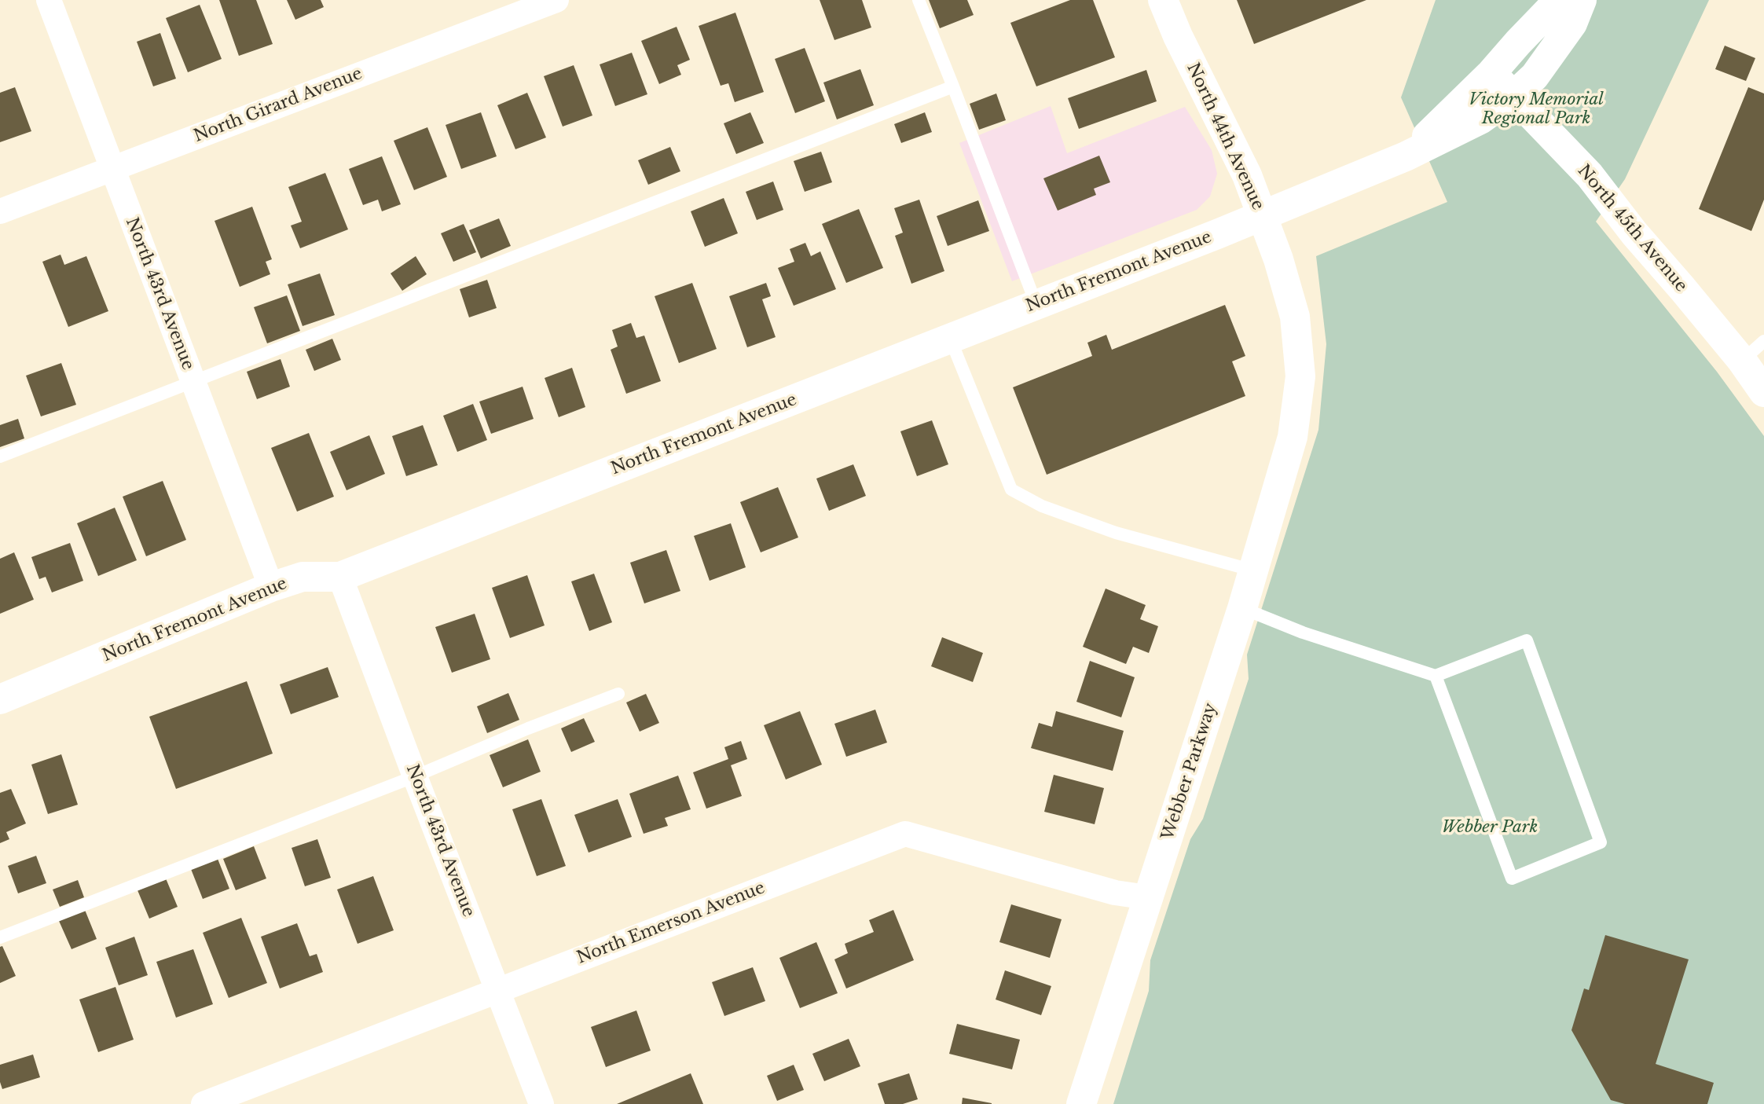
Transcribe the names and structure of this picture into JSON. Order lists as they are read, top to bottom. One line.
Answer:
{"streets":{"street":["North Girard Avenue","North 44th Avenue","North 45th Avenue","North Fremont Avenue","North 43rd Avenue","Webber Parkway","North Emerson Avenue"]},"crossings":[["North Girard Avenue","North 43rd Avenue"],["North 44th Avenue","North Fremont Avenue"],["North 44th Avenue","Webber Parkway"],["North 45th Avenue","North Fremont Avenue"],["North Fremont Avenue","North 43rd Avenue"],["North 43rd Avenue","North Emerson Avenue"],["Webber Parkway","North Emerson Avenue"]],"parks":["Victory Memorial Regional Park","Webber Park"]}
